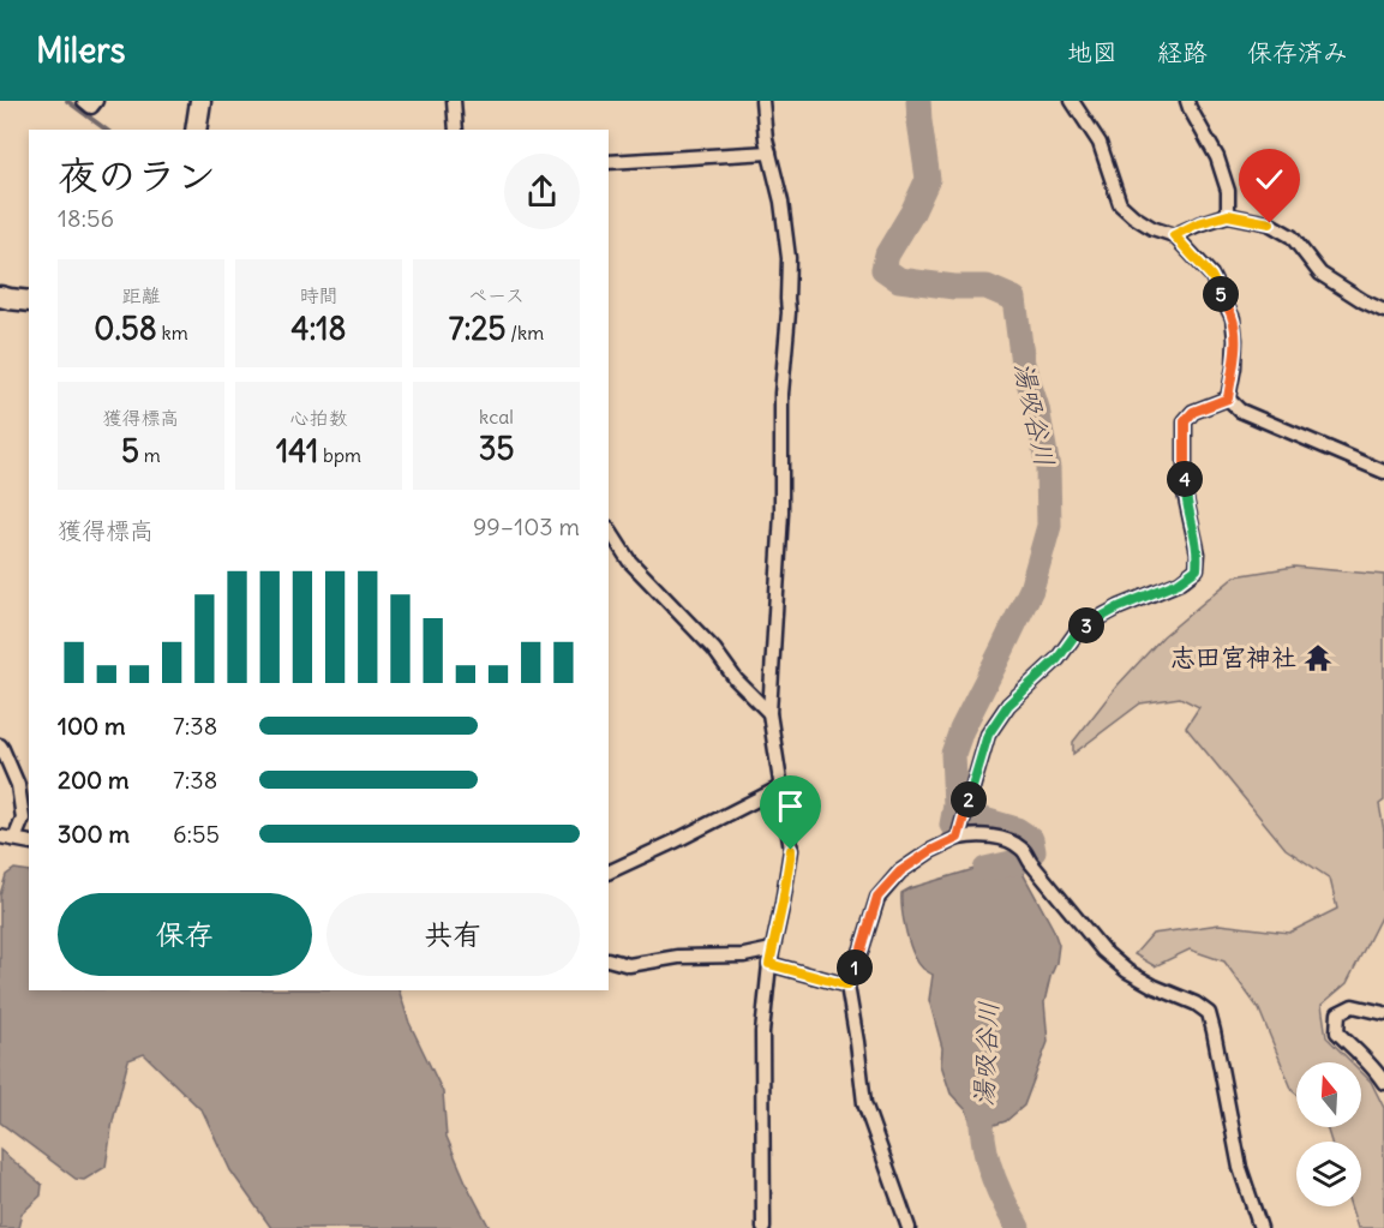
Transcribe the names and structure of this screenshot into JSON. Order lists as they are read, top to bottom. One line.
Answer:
{"water":["湯吸谷川"],"places":{"temple":["志田宮神社"]},"north":"top","page":{"header":"Milers","nav":["地図","経路","保存済み"],"heading":["夜のラン","18:56"],"stats":[["距離","0.58 km"],["時間","4:18"],["ペース","7:25 /km"],["獲得標高","5 m"],["心拍数","141 bpm"],["kcal","35"]],"pins":["5","4","3","2","1"],"chart":["獲得標高","99–103 m"],"list":[{"name":"100 m","note":"7:38"},{"name":"200 m","note":"7:38"},{"name":"300 m","note":"6:55"}],"buttons":["保存","共有"]}}
